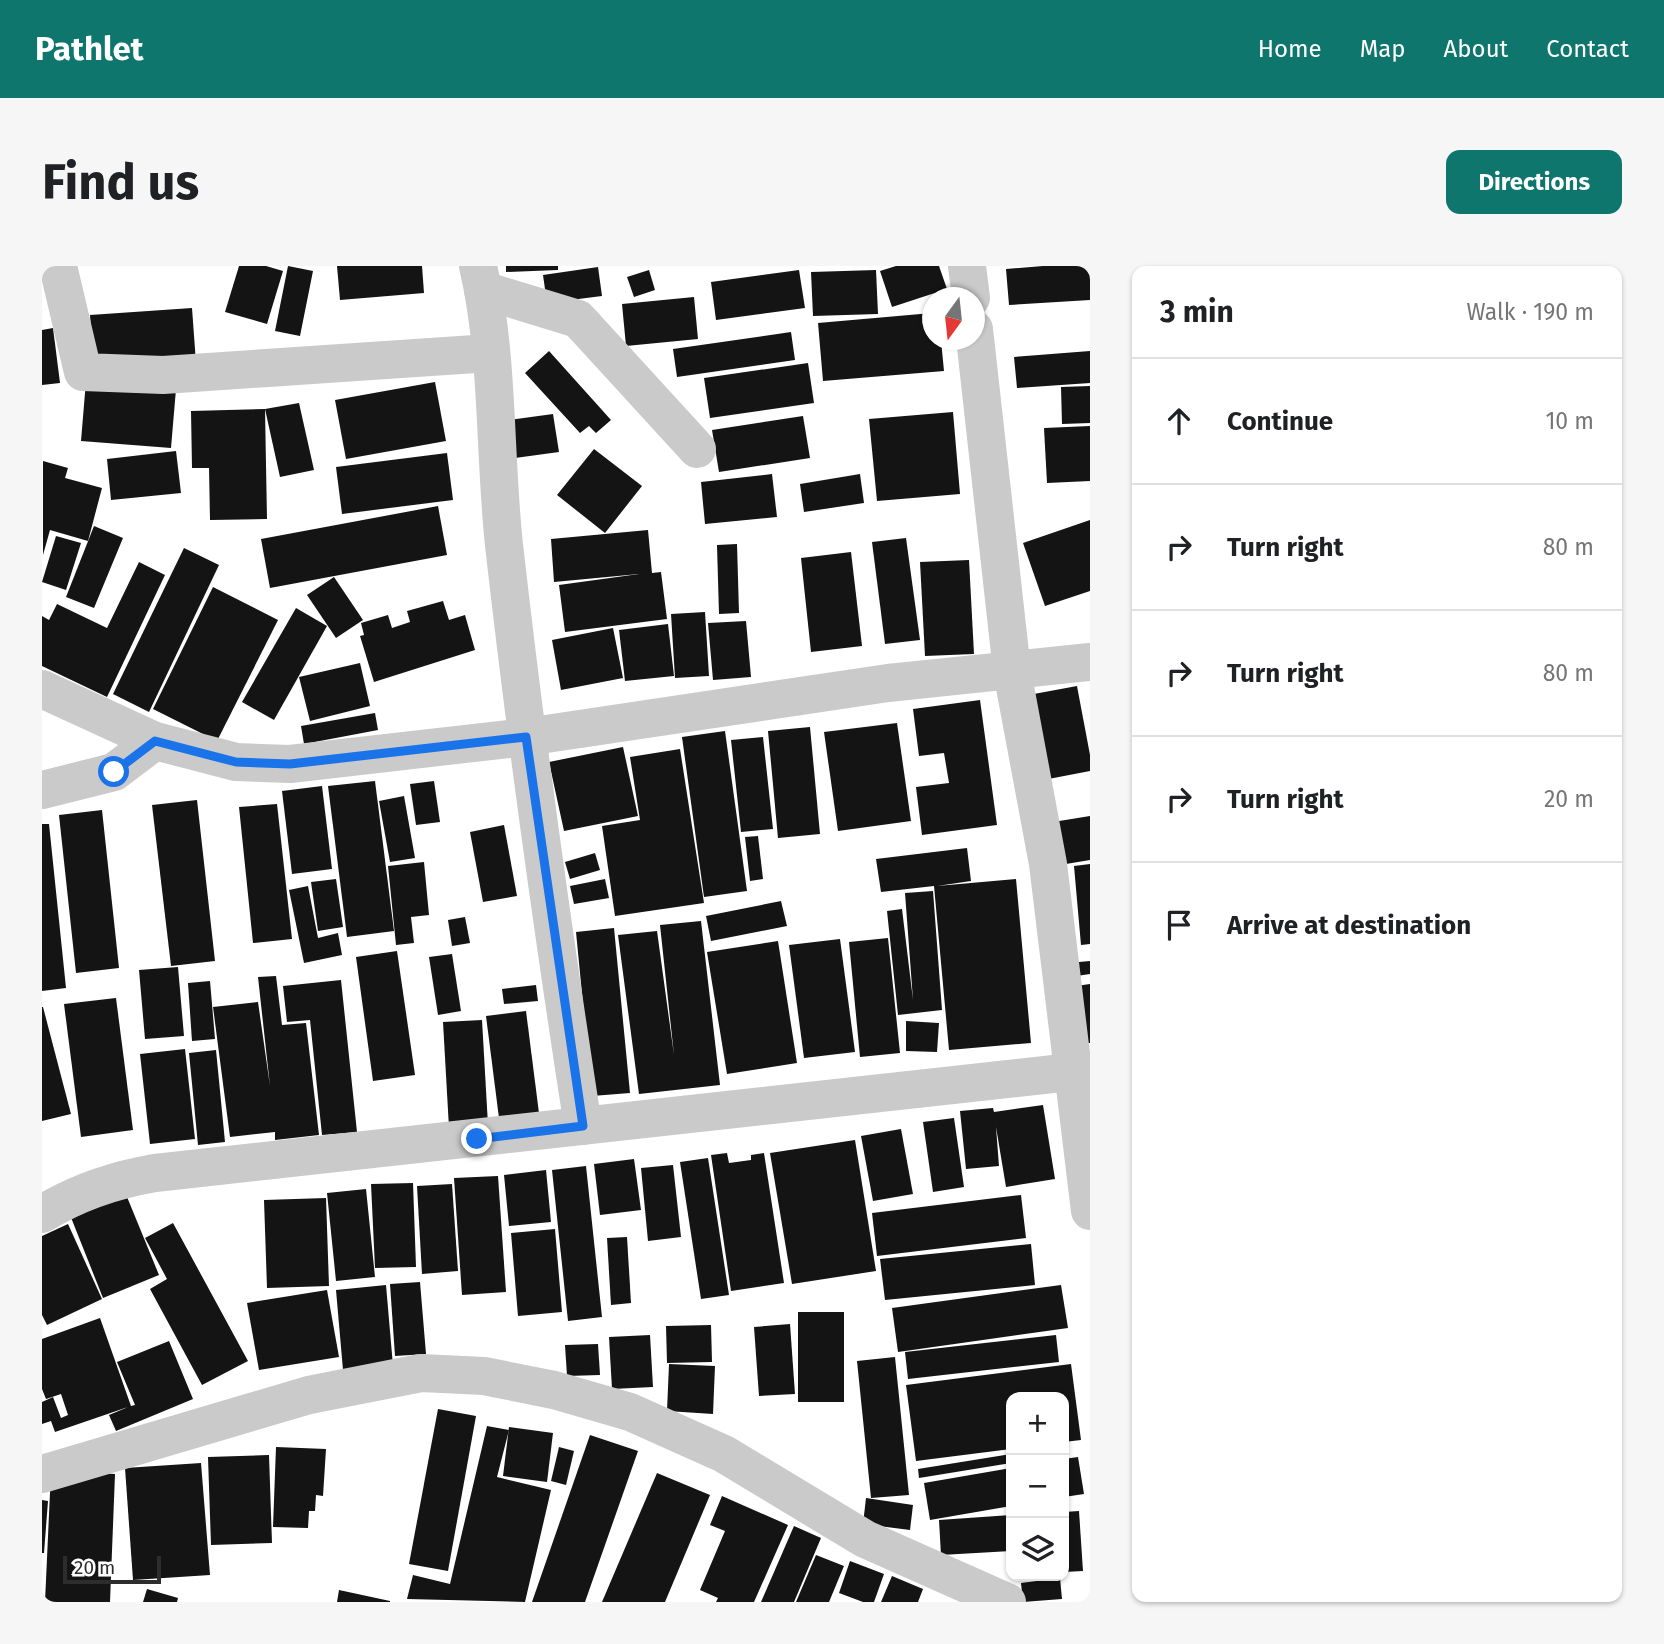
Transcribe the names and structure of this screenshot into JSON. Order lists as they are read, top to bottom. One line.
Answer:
{"scale_bar":"20 m","north":"bottom","page":{"header":"Pathlet","nav":["Home","Map","About","Contact"],"buttons":"Directions","title":"Find us","heading":["3 min","Walk · 190 m"],"list":[["Continue","10 m"],["Turn right","80 m"],["Turn right","80 m"],["Turn right","20 m"],"Arrive at destination"],"map_buttons":["+","−"],"scale":"20 m"}}
